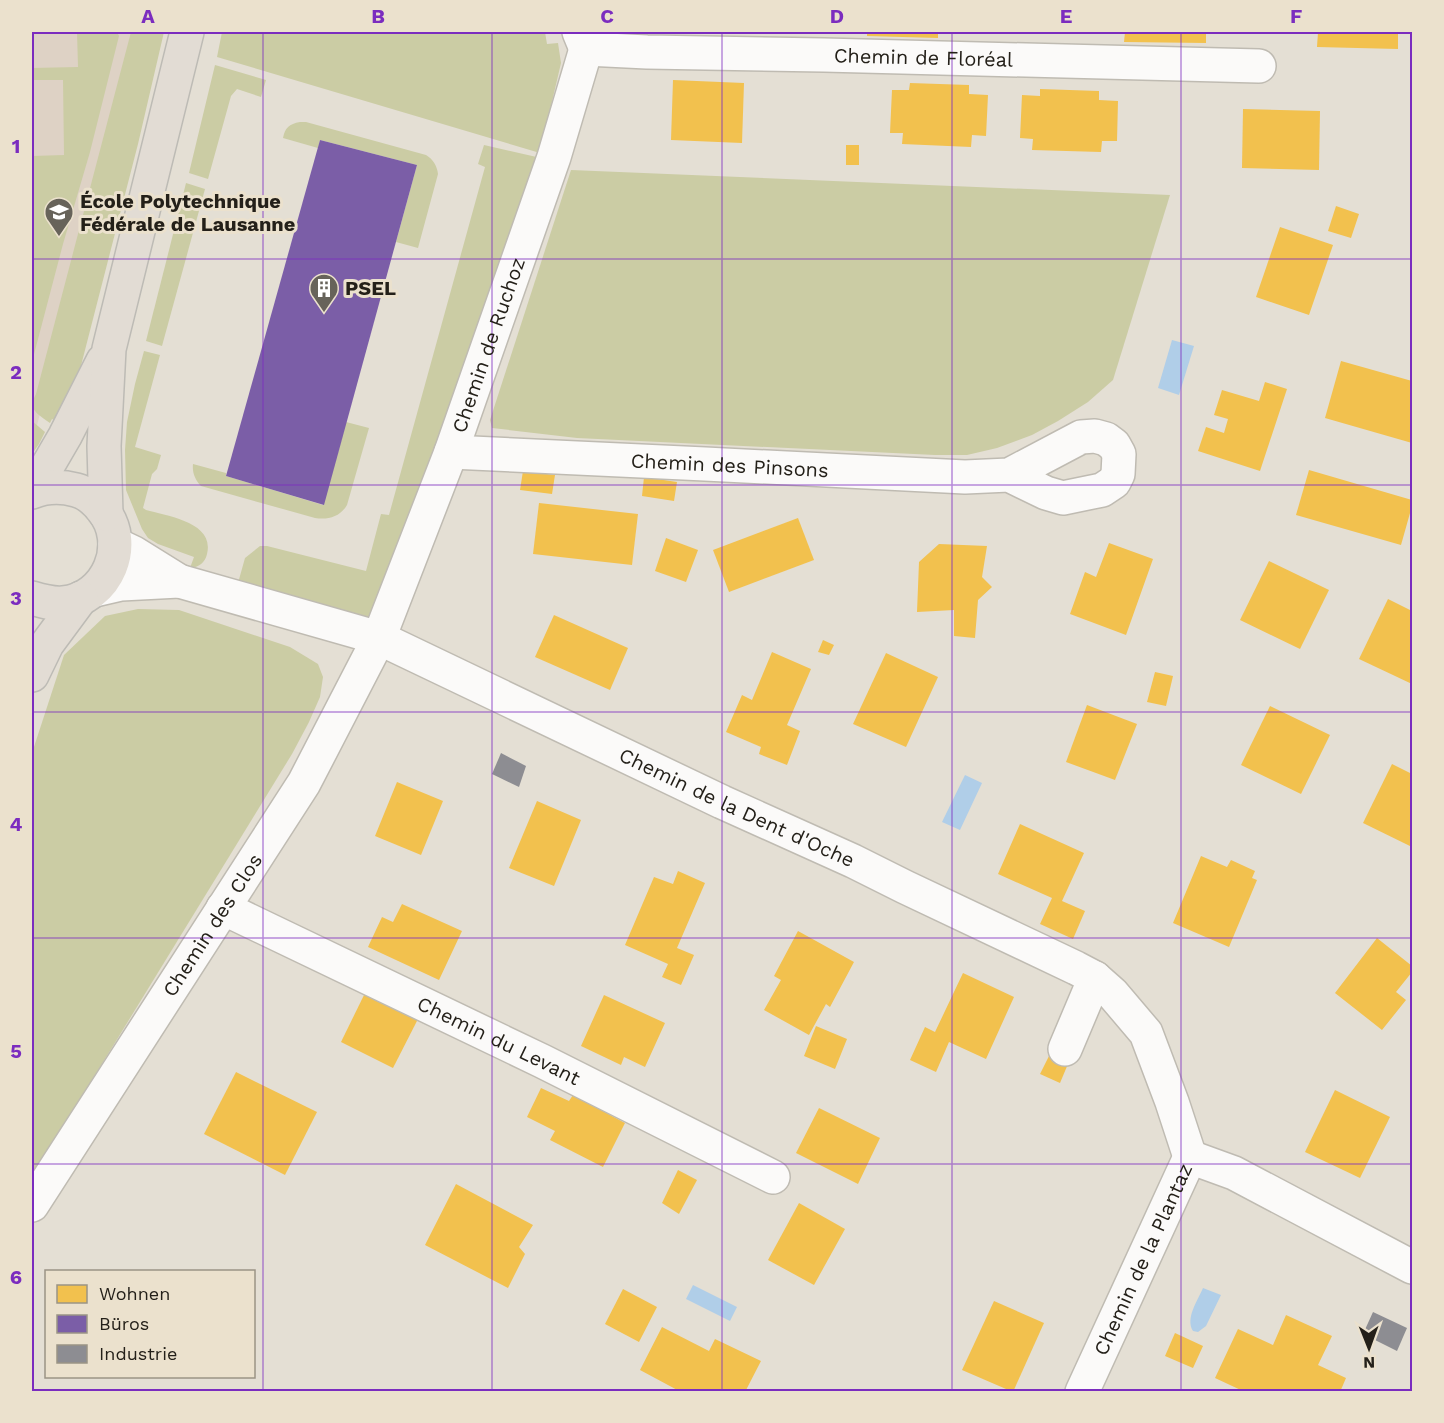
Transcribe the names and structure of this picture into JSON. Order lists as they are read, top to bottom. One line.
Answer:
{"streets":{"street":["Chemin de Floréal","Chemin de Ruchoz","Chemin des Pinsons","Chemin de la Dent d'Oche","Chemin des Clos","Chemin du Levant","Chemin de la Plantaz"]},"crossings":[["Chemin de Floréal","Chemin de Ruchoz"],["Chemin de Ruchoz","Chemin des Pinsons"],["Chemin de Ruchoz","Chemin de la Dent d'Oche"],["Chemin de Ruchoz","Chemin des Clos"],["Chemin de la Dent d'Oche","Chemin des Clos"],["Chemin de la Dent d'Oche","Chemin de la Plantaz"],["Chemin des Clos","Chemin du Levant"]],"places":{"school or university":["École Polytechnique Fédérale de Lausanne"],"building":["PSEL"]},"legend":["Wohnen","Büros","Industrie"],"north":"bottom","grid":{"columns":["A","B","C","D","E","F"],"rows":["1","2","3","4","5","6"]}}
